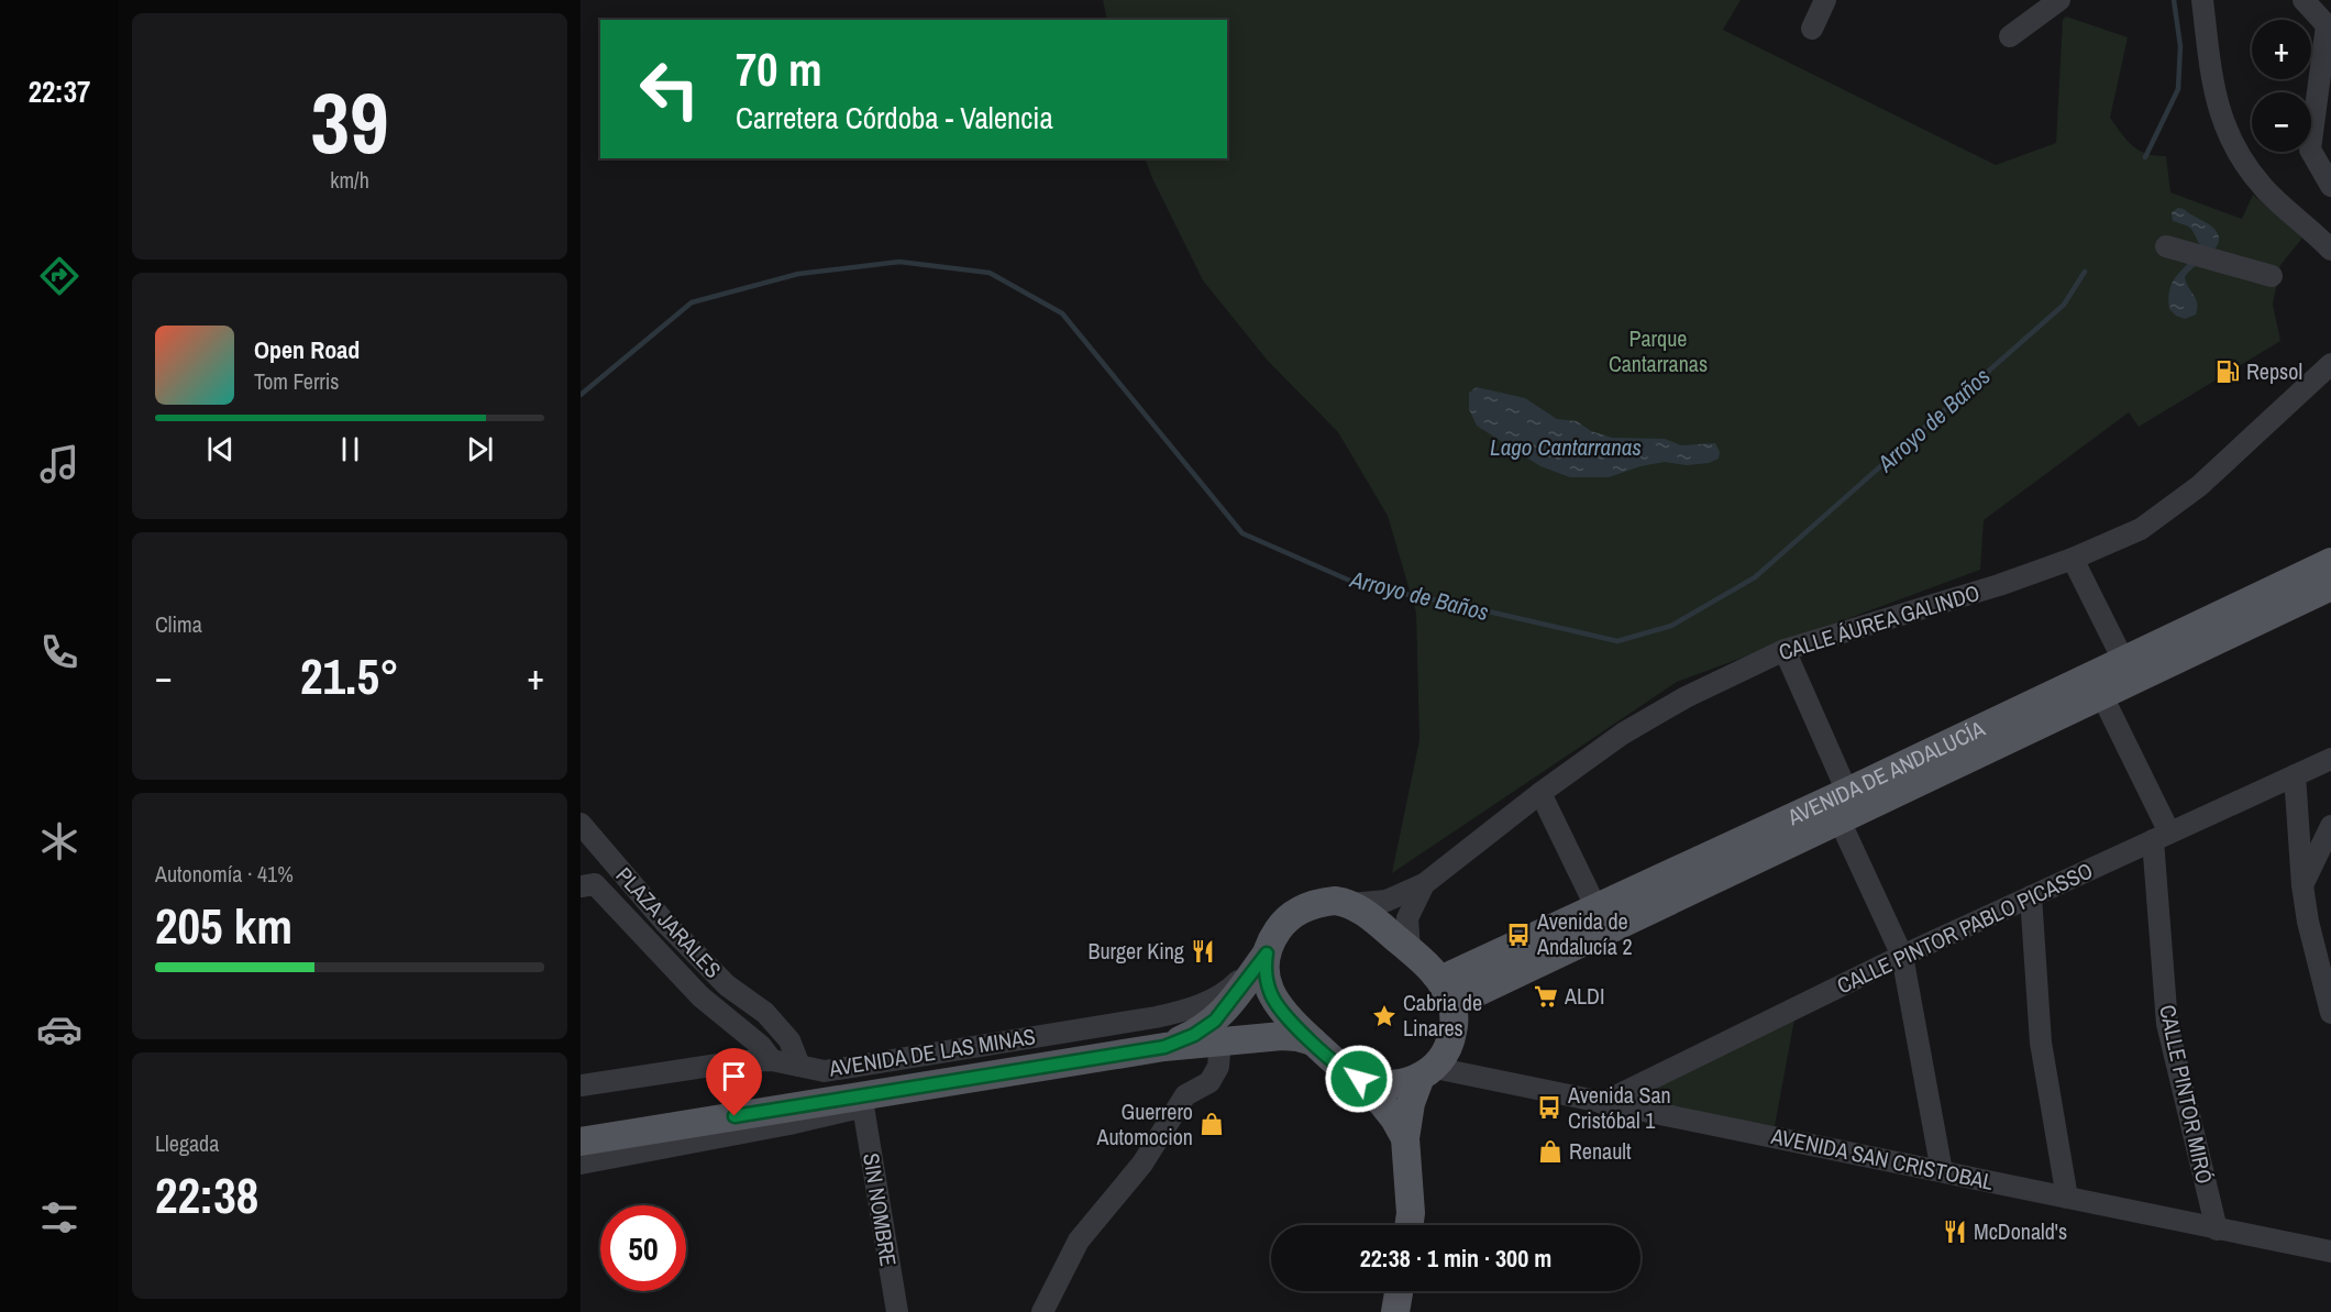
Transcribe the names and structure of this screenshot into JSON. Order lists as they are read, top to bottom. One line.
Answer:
{"streets":{"main road":["AVENIDA DE ANDALUCÍA"],"street":["CALLE ÁUREA GALINDO","PLAZA JARALES","CALLE PINTOR PABLO PICASSO","AVENIDA DE LAS MINAS","CALLE PINTOR MIRÓ","AVENIDA SAN CRISTOBAL","SIN NOMBRE"]},"crossings":[["AVENIDA DE ANDALUCÍA","AVENIDA DE LAS MINAS"],["AVENIDA DE ANDALUCÍA","AVENIDA SAN CRISTOBAL"],["PLAZA JARALES","AVENIDA DE LAS MINAS"],["CALLE PINTOR PABLO PICASSO","CALLE PINTOR MIRÓ"],["CALLE PINTOR PABLO PICASSO","AVENIDA SAN CRISTOBAL"],["AVENIDA DE LAS MINAS","AVENIDA SAN CRISTOBAL"],["AVENIDA DE LAS MINAS","SIN NOMBRE"],["CALLE PINTOR MIRÓ","AVENIDA SAN CRISTOBAL"]],"water":["Arroyo de Baños","Lago Cantarranas"],"parks":["Parque Cantarranas"],"places":{"fuel station":["Repsol"],"bus stop":["Avenida de Andalucía 2","Avenida San Cristóbal 1"],"restaurant":["Burger King","McDonald's"],"supermarket":["ALDI"],"place":["Cabria de Linares"],"shop":["Guerrero Automocion","Renault"]},"page":{"tabs":"22:37","tile":[["39","km/h"],"Clima",["Autonomía · 41%","205 km"],["Llegada","22:38"]],"map_buttons":["+","−"],"turn":["70 m","Carretera Córdoba - Valencia"],"song":["Open Road","Tom Ferris"],"heat":["−","21.5°","+"],"limit":"50","trip":"22:38 · 1 min · 300 m"}}
